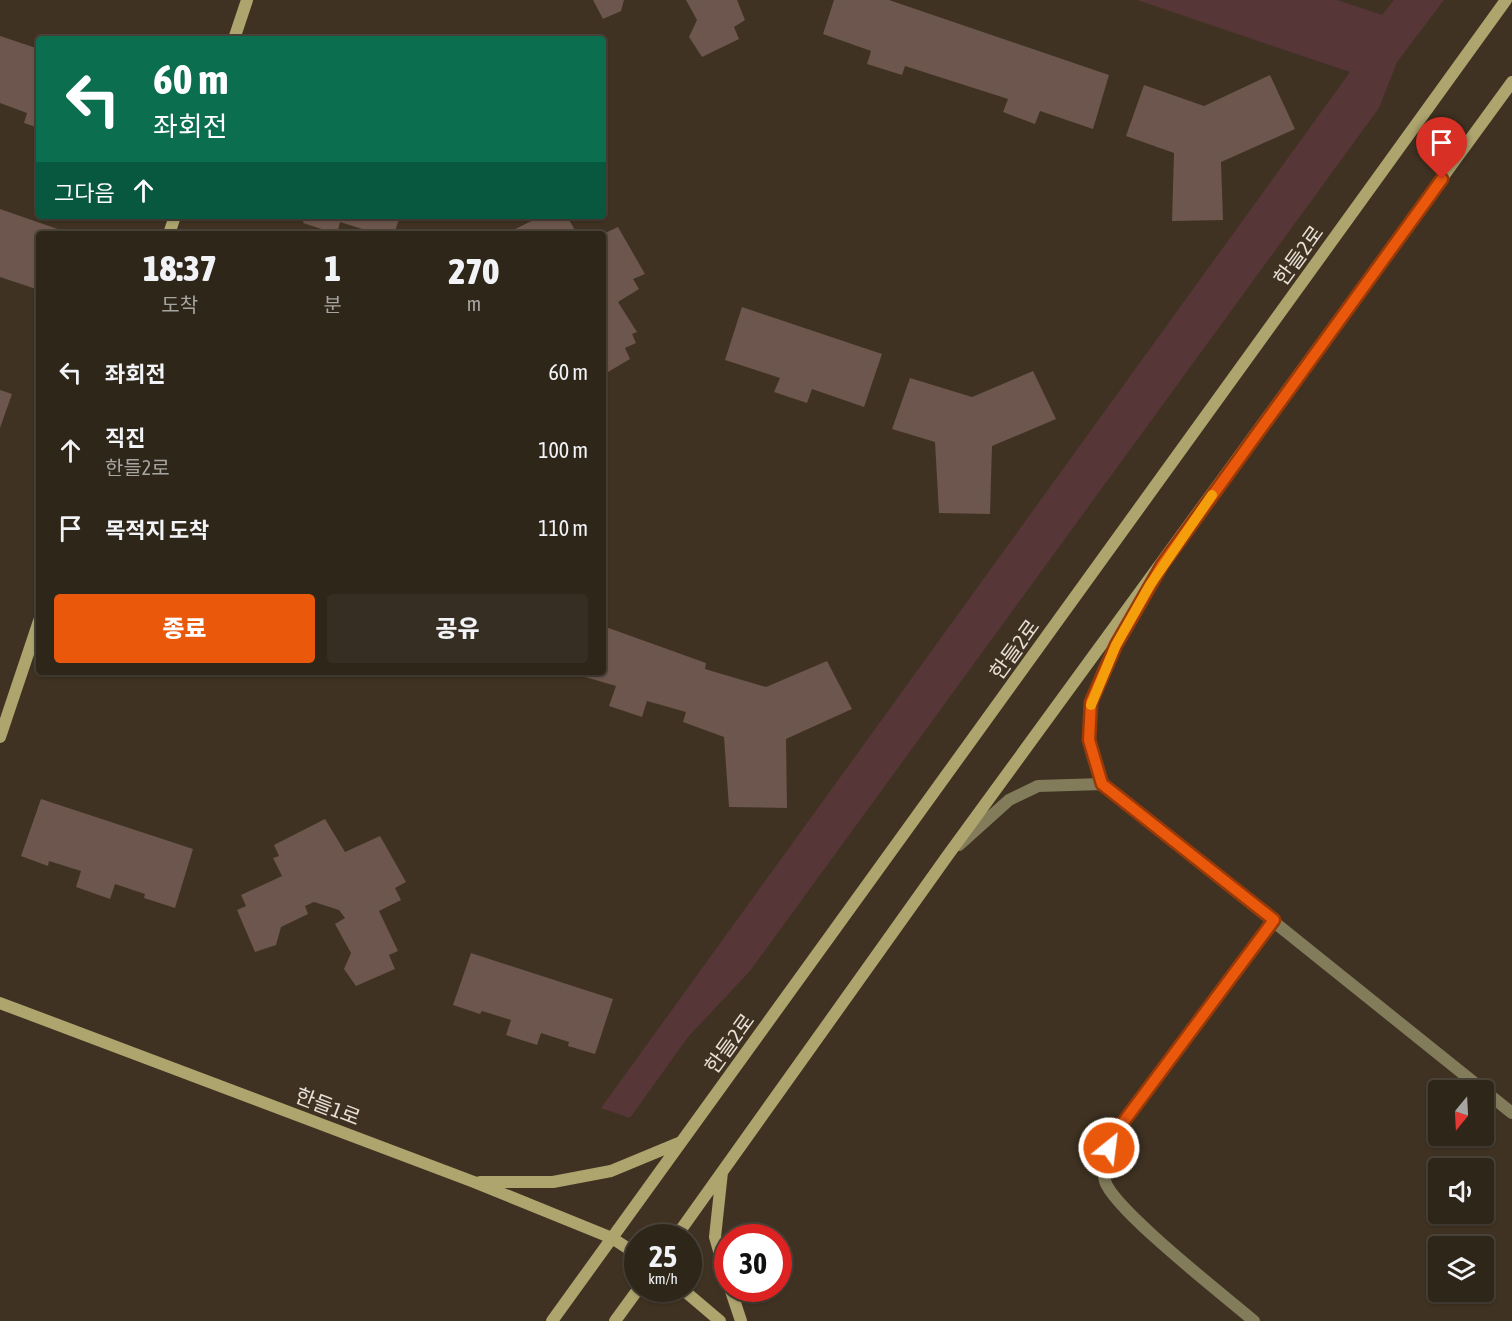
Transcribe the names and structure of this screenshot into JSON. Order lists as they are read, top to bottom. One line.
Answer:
{"streets":{"street":["한들2로","한들1로"]},"crossings":[["한들2로","한들1로"]],"north":"bottom","page":{"turn":["60 m","좌회전"],"then":"그다음","eta":["18:37","도착","1","분","270","m"],"list":[{"name":"좌회전","value":"60 m"},{"name":"직진","note":"한들2로","value":"100 m"},{"name":"목적지 도착","value":"110 m"}],"buttons":["종료","공유"],"speed":"25 km/h","limit":"30"}}
